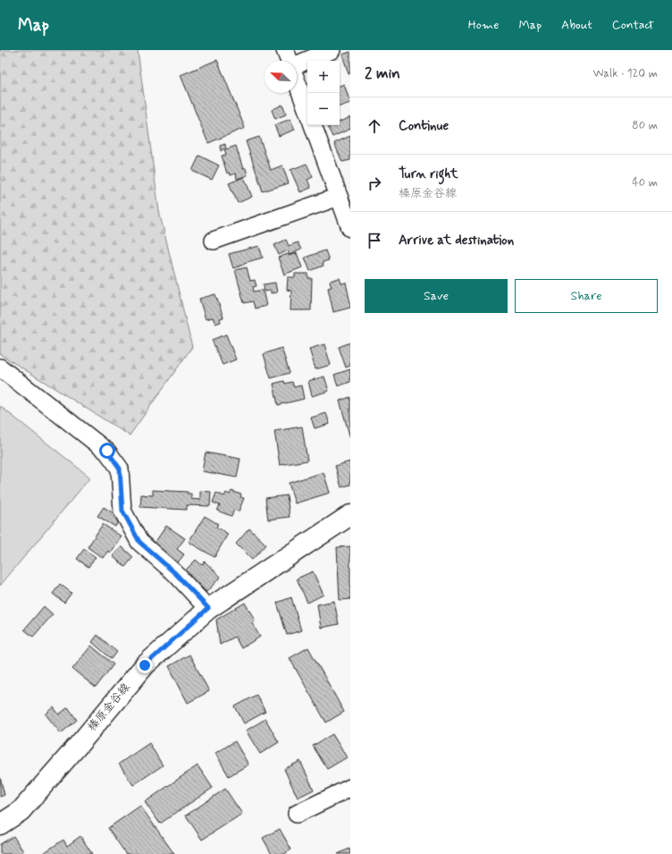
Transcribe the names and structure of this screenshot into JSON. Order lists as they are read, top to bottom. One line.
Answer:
{"streets":{"main road":["榛原金谷線"]},"north":"top left","page":{"header":"Map","nav":["Home","Map","About","Contact"],"heading":["2 min","Walk · 120 m"],"map_buttons":["+","−"],"list":[["Continue","80 m"],["Turn right","榛原金谷線","40 m"],"Arrive at destination"],"buttons":["Save","Share"]}}
